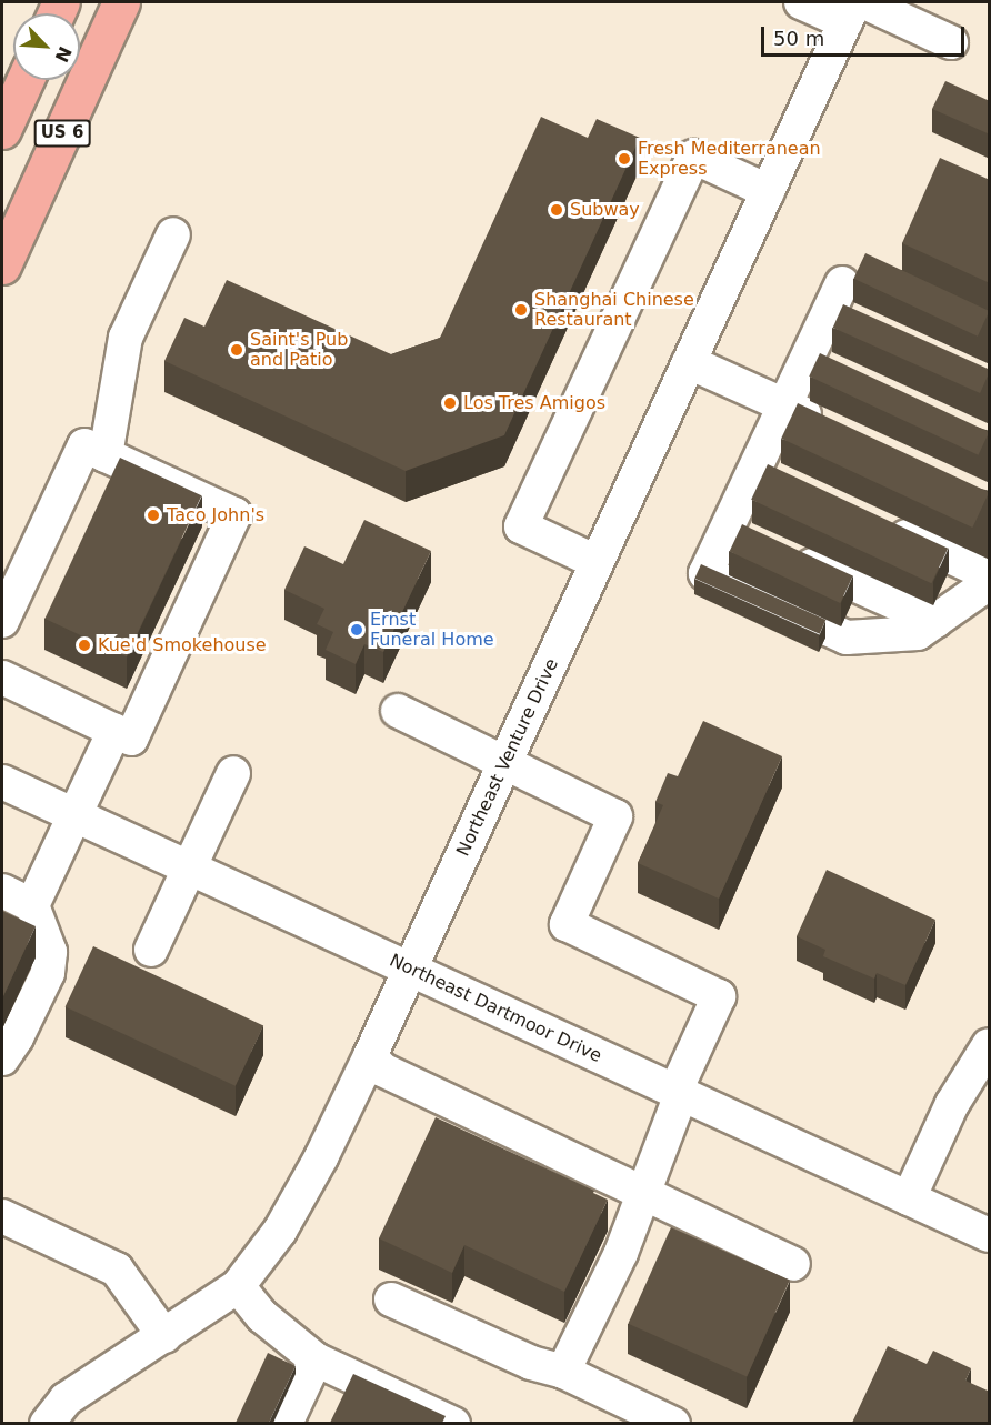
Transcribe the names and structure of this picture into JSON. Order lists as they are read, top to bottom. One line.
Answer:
{"streets":{"highway":["US 6"],"street":["Northeast Venture Drive","Northeast Dartmoor Drive"]},"crossings":[["Northeast Venture Drive","Northeast Dartmoor Drive"]],"places":["Fresh Mediterranean Express","Subway","Shanghai Chinese Restaurant","Saint's Pub and Patio","Los Tres Amigos","Taco John's","Ernst Funeral Home","Kue'd Smokehouse"],"scale_bar":"50 m","north":"bottom right"}
